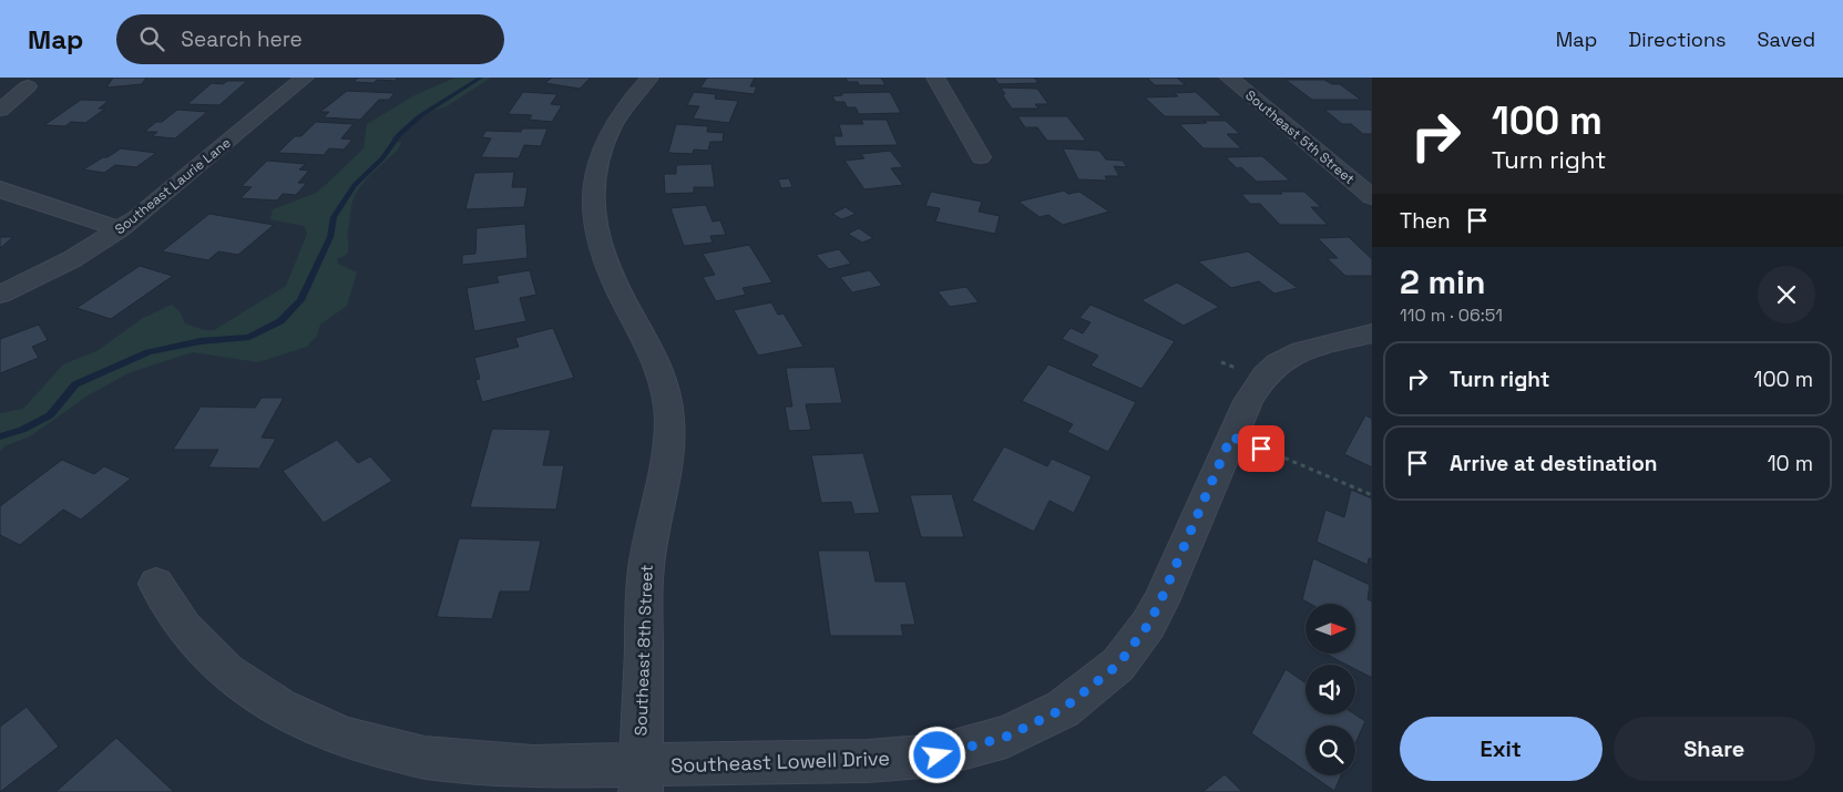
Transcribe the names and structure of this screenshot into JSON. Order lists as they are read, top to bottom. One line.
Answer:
{"streets":{"street":["Southeast 5th Street","Southeast Laurie Lane","Southeast 8th Street","Southeast Lowell Drive"]},"crossings":[["Southeast 8th Street","Southeast Lowell Drive"]],"north":"right","page":{"header":"Map","search":"Search here","nav":["Map","Directions","Saved"],"turn":["100 m","Turn right"],"then":"Then","heading":["2 min","110 m · 06:51"],"list":[{"name":"Turn right","value":"100 m"},{"name":"Arrive at destination","value":"10 m"}],"buttons":["Exit","Share"]}}
